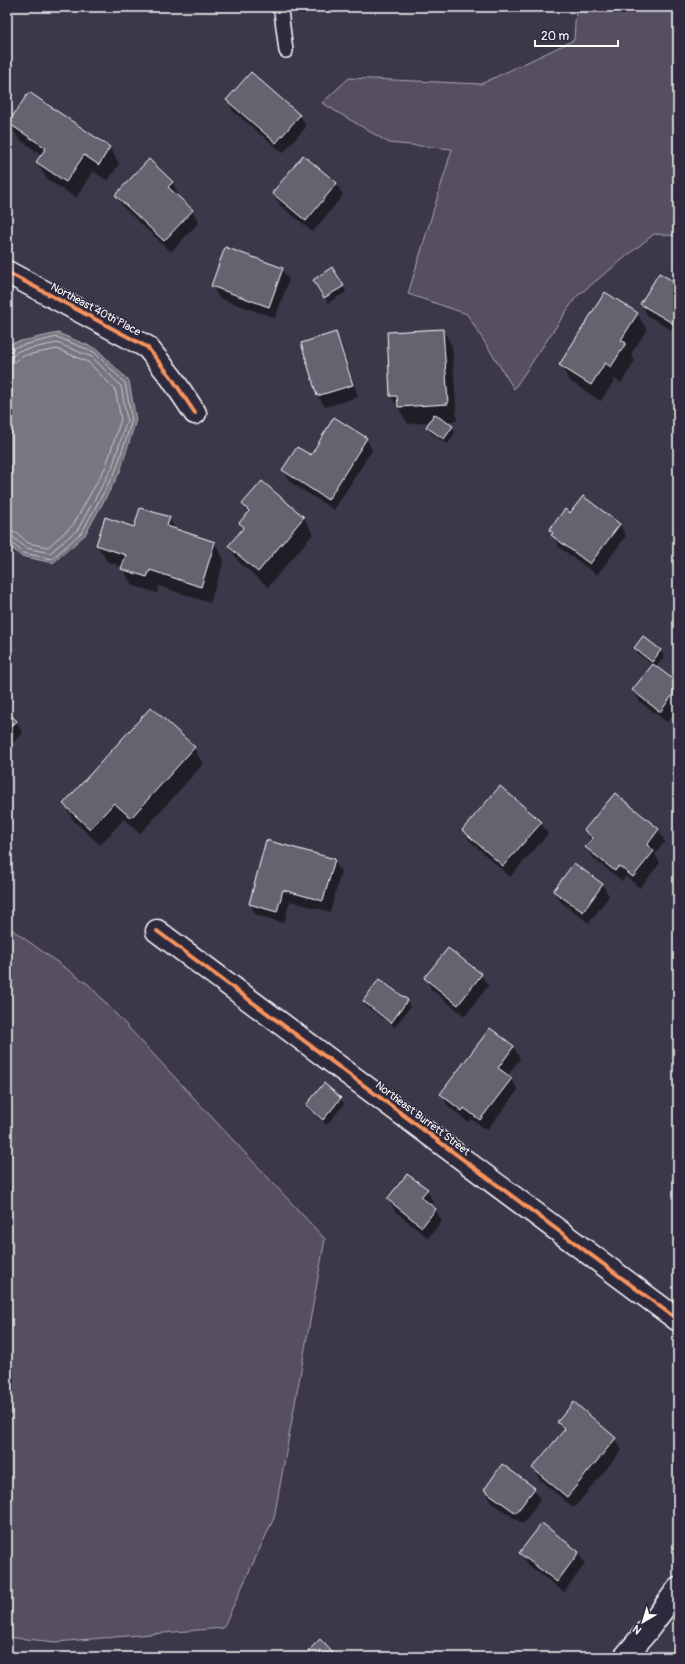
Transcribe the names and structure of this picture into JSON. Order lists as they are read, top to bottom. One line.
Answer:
{"streets":{"street":["Northeast 40th Place","Northeast Burrett Street"]},"scale_bar":"20 m","north":"bottom left"}
